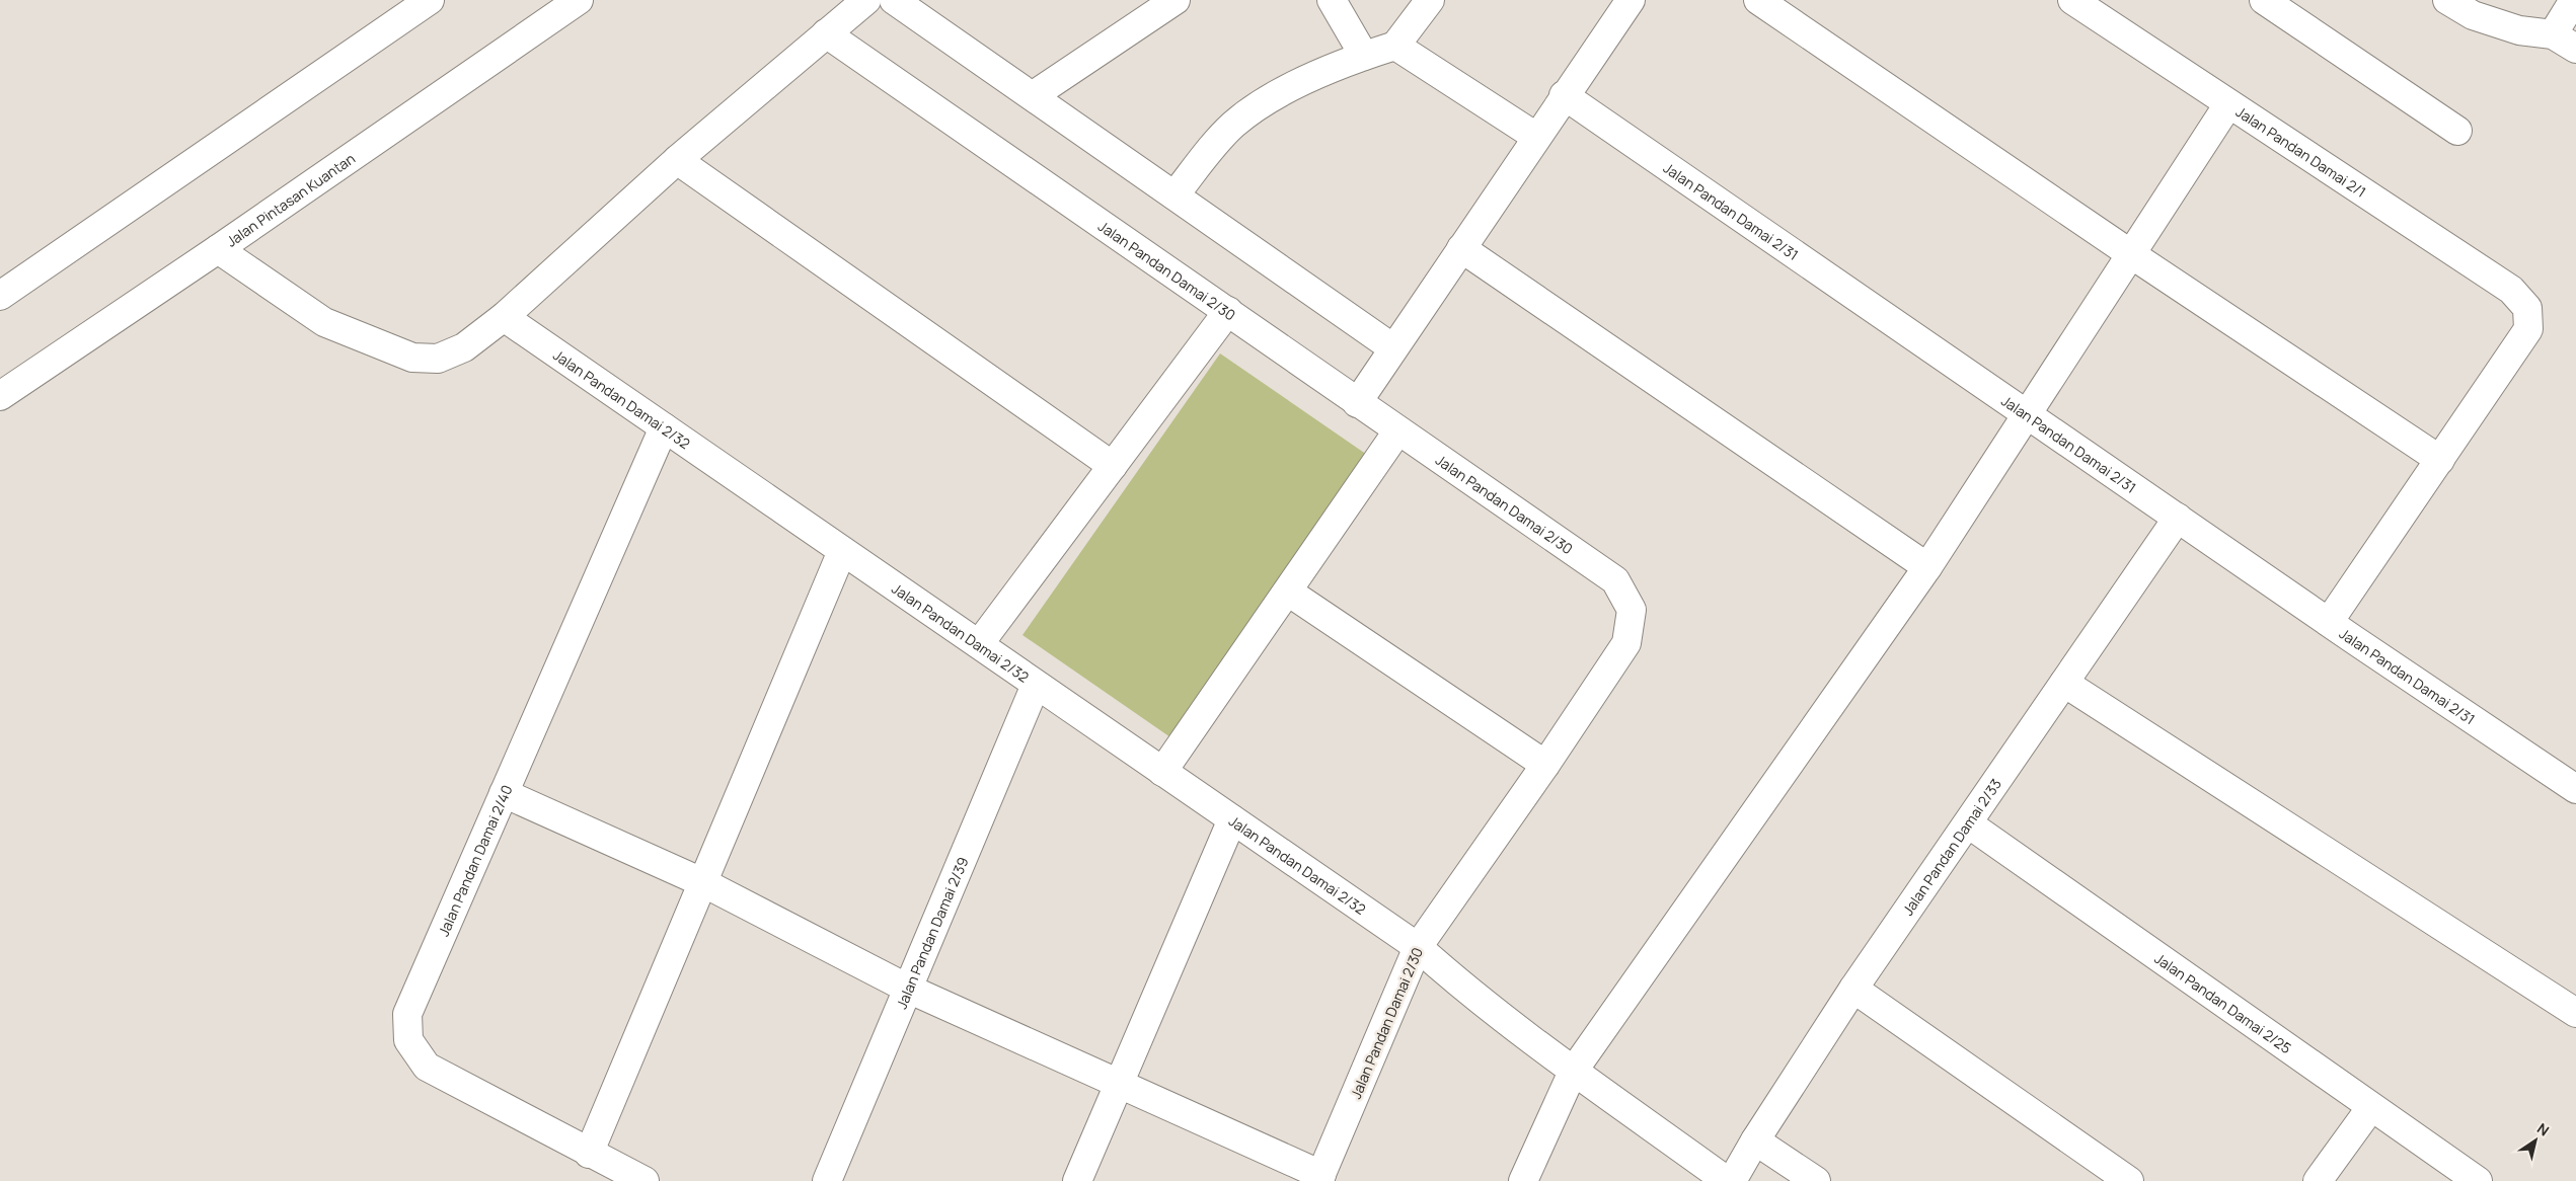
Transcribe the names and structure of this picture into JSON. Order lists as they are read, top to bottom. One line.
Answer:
{"streets":{"main road":["Jalan Pandan Damai 2/1","Jalan Pintasan Kuantan","Jalan Pandan Damai 2/31","Jalan Pandan Damai 2/30","Jalan Pandan Damai 2/32","Jalan Pandan Damai 2/33","Jalan Pandan Damai 2/40","Jalan Pandan Damai 2/39","Jalan Pandan Damai 2/25"]},"crossings":[["Jalan Pandan Damai 2/31","Jalan Pandan Damai 2/33"],["Jalan Pandan Damai 2/30","Jalan Pandan Damai 2/32"],["Jalan Pandan Damai 2/32","Jalan Pandan Damai 2/40"],["Jalan Pandan Damai 2/32","Jalan Pandan Damai 2/39"],["Jalan Pandan Damai 2/33","Jalan Pandan Damai 2/25"]],"north":"top right"}
